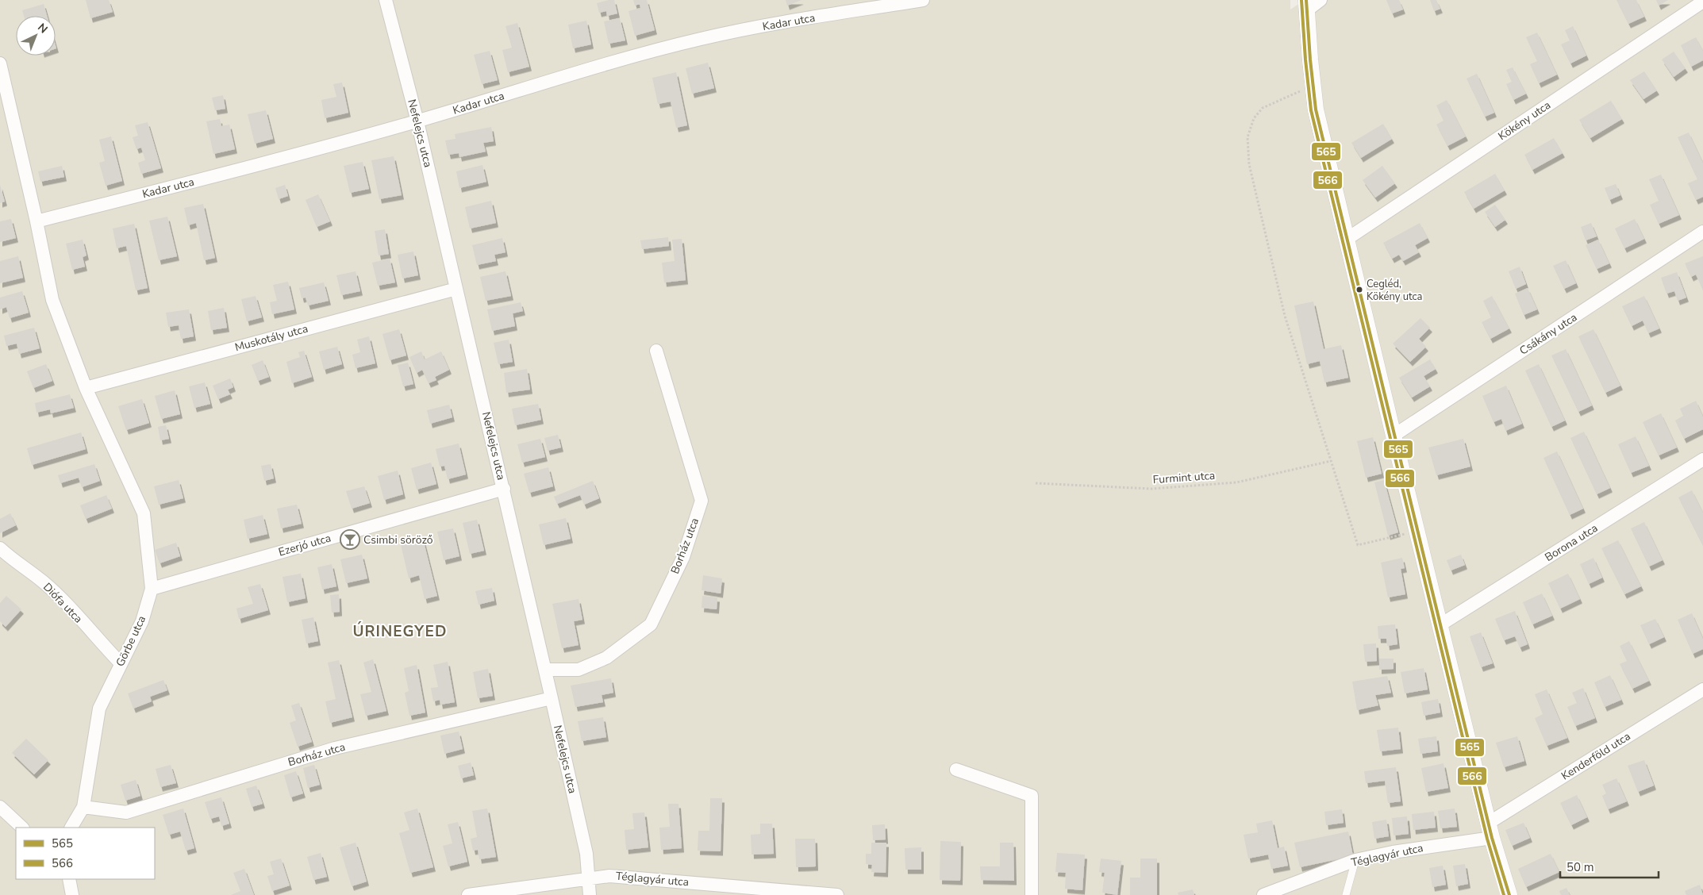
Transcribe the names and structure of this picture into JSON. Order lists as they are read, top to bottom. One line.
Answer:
{"streets":{"street":["Kadar utca","Kökény utca","Nefelejcs utca","Csákány utca","Muskotály utca","Borona utca","Ezerjó utca","Borház utca","Diófa utca","Görbe utca","Kenderföld utca","Téglagyár utca"],"path":["Furmint utca"]},"crossings":[["Kadar utca","Nefelejcs utca"],["Kadar utca","Görbe utca"],["Nefelejcs utca","Muskotály utca"],["Nefelejcs utca","Ezerjó utca"],["Nefelejcs utca","Borház utca"],["Nefelejcs utca","Téglagyár utca"],["Muskotály utca","Görbe utca"],["Ezerjó utca","Görbe utca"],["Borház utca","Görbe utca"],["Diófa utca","Görbe utca"],["Kenderföld utca","Téglagyár utca"]],"districts":["ÚRINEGYED"],"places":{"other":["Cegléd, Kökény utca"],"bar":["Csimbi söröző"]},"lines":["transit line 565","transit line 566"],"legend":["565","566"],"scale_bar":"50 m","north":"top right"}
